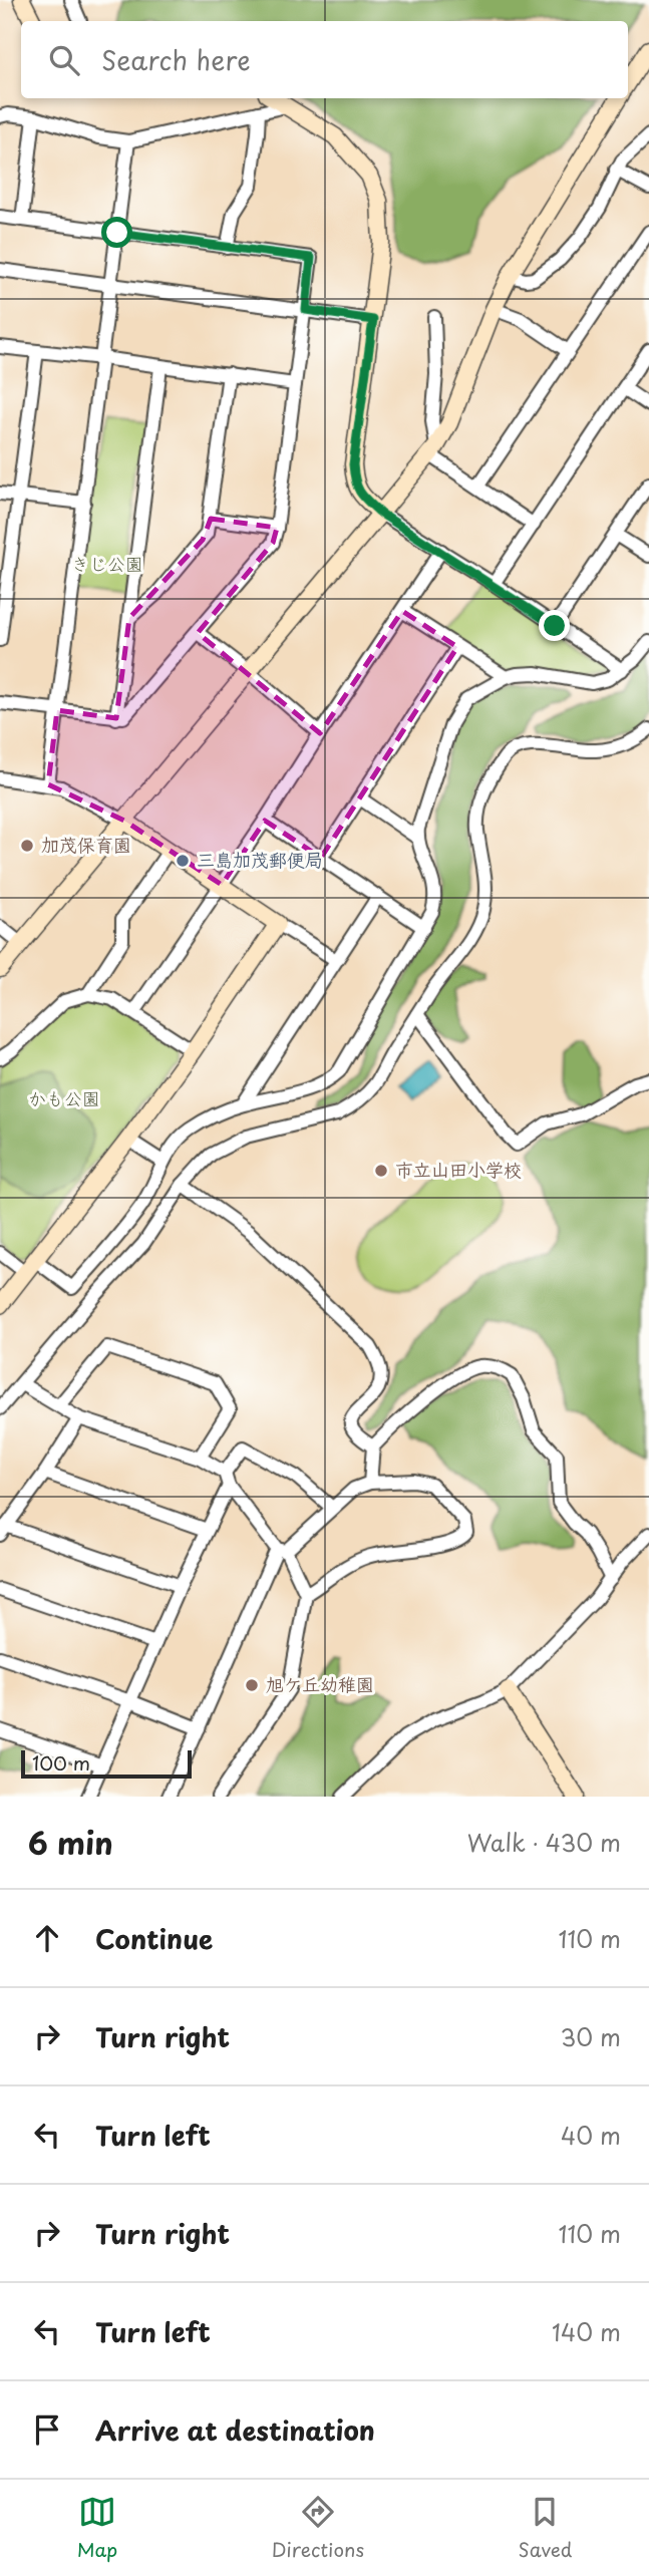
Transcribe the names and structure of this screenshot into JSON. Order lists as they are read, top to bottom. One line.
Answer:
{"parks":["きじ公園","かも公園"],"places":["加茂保育園","三島加茂郵便局","市立山田小学校","旭ケ丘幼稚園"],"scale_bar":"100 m","page":{"search":"Search here","scale":"100 m","heading":["6 min","Walk · 430 m"],"list":[["Continue","110 m"],["Turn right","30 m"],["Turn left","40 m"],["Turn right","110 m"],["Turn left","140 m"],"Arrive at destination"],"nav":["Map","Directions","Saved"]}}
